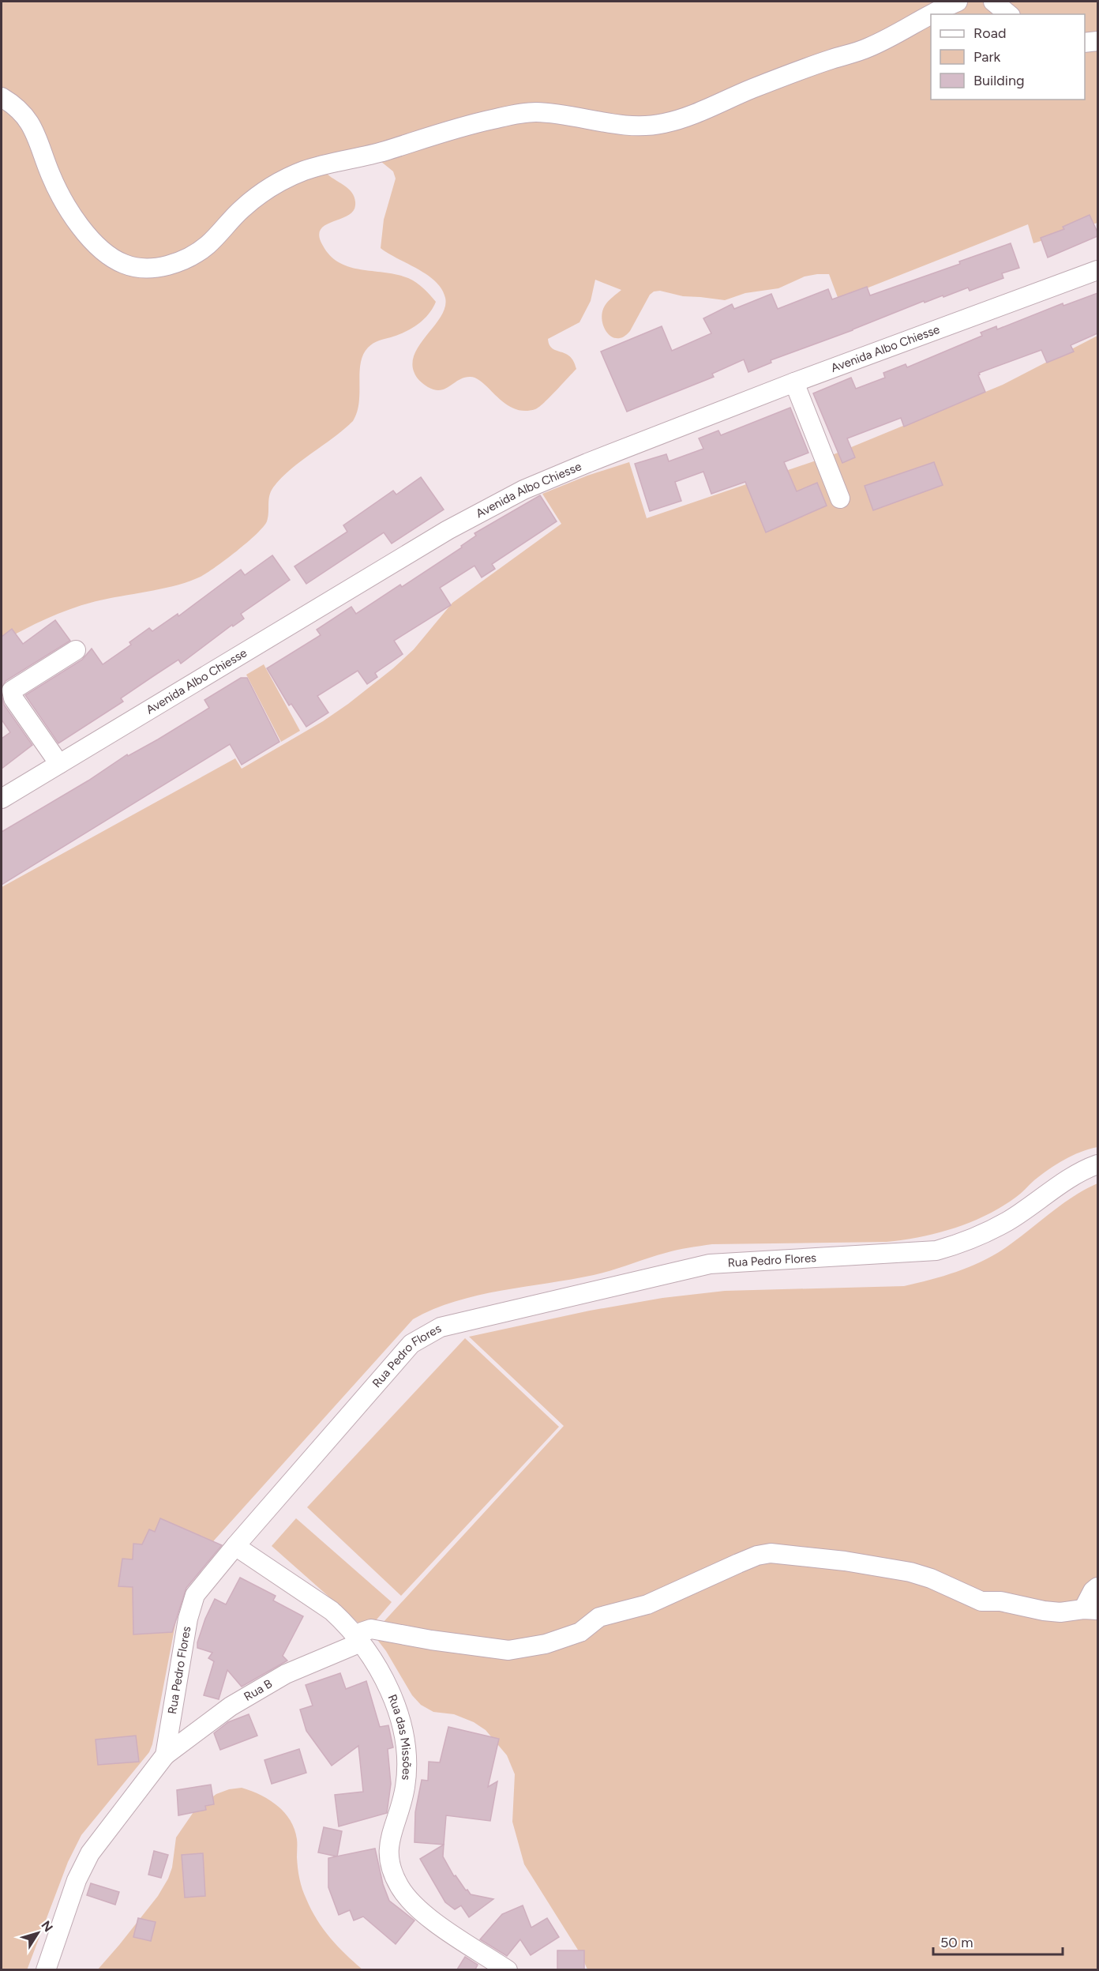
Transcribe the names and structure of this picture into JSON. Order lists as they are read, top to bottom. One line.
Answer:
{"streets":{"street":["Avenida Albo Chiesse","Rua Pedro Flores","Rua B","Rua das Missões"]},"crossings":[["Rua Pedro Flores","Rua B"],["Rua Pedro Flores","Rua das Missões"],["Rua B","Rua das Missões"]],"legend":["Road","Park","Building"],"scale_bar":"50 m","north":"top right"}
